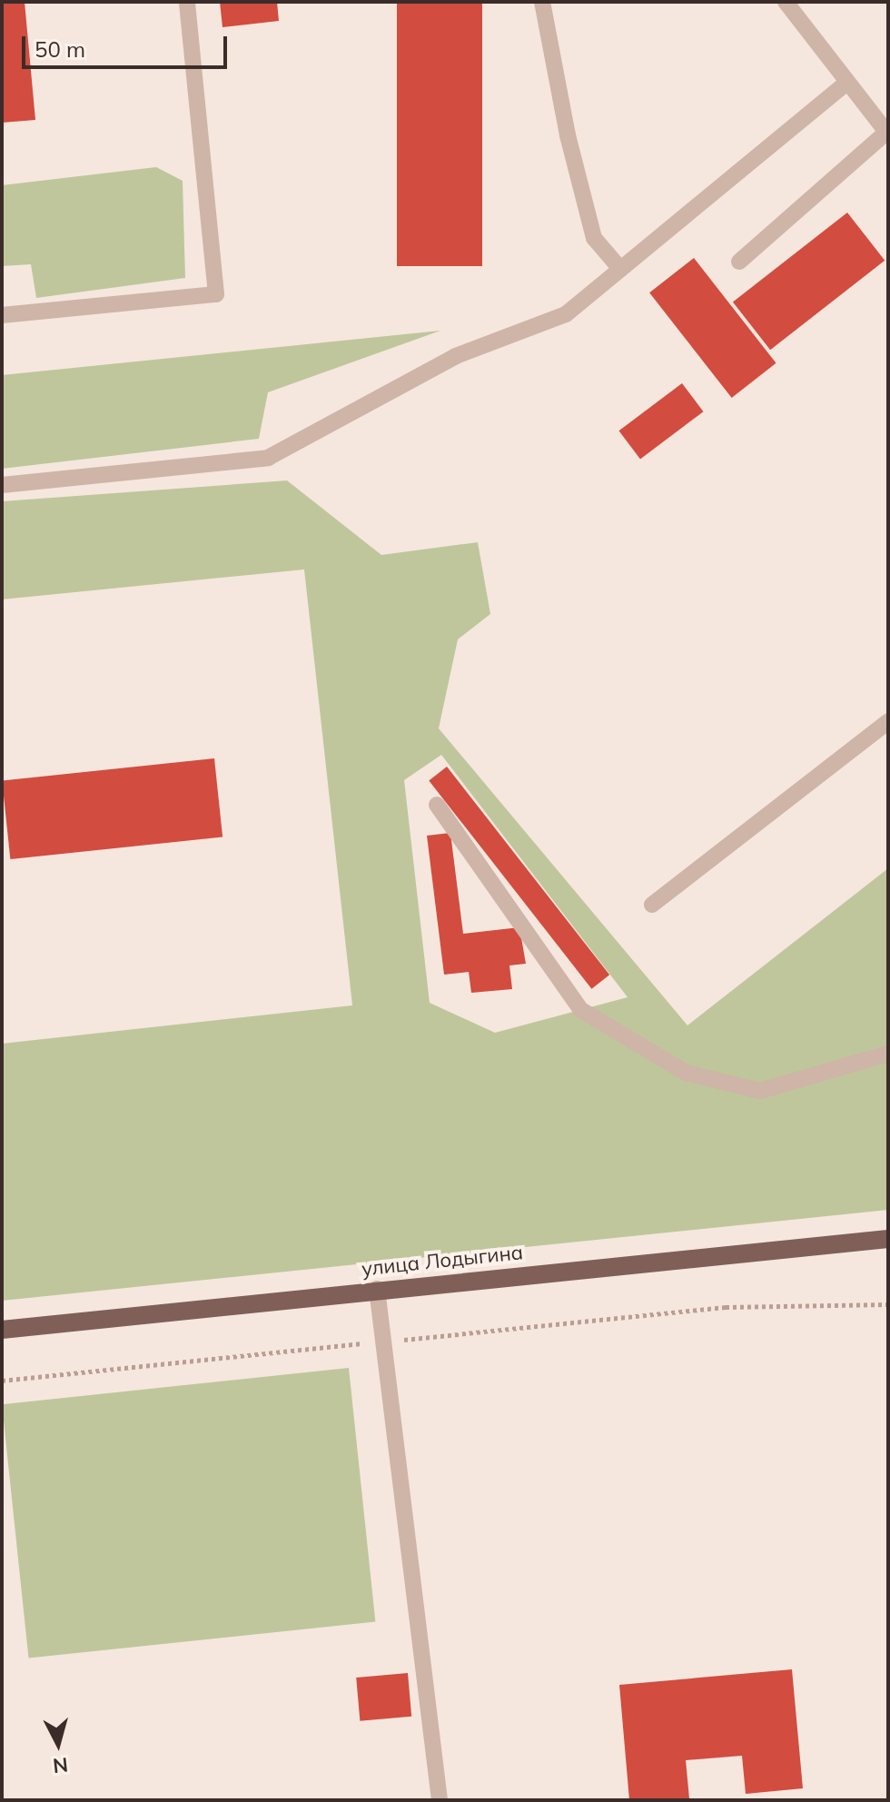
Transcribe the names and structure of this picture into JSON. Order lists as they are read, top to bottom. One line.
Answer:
{"streets":{"main road":["улица Лодыгина"]},"scale_bar":"50 m","north":"bottom"}
